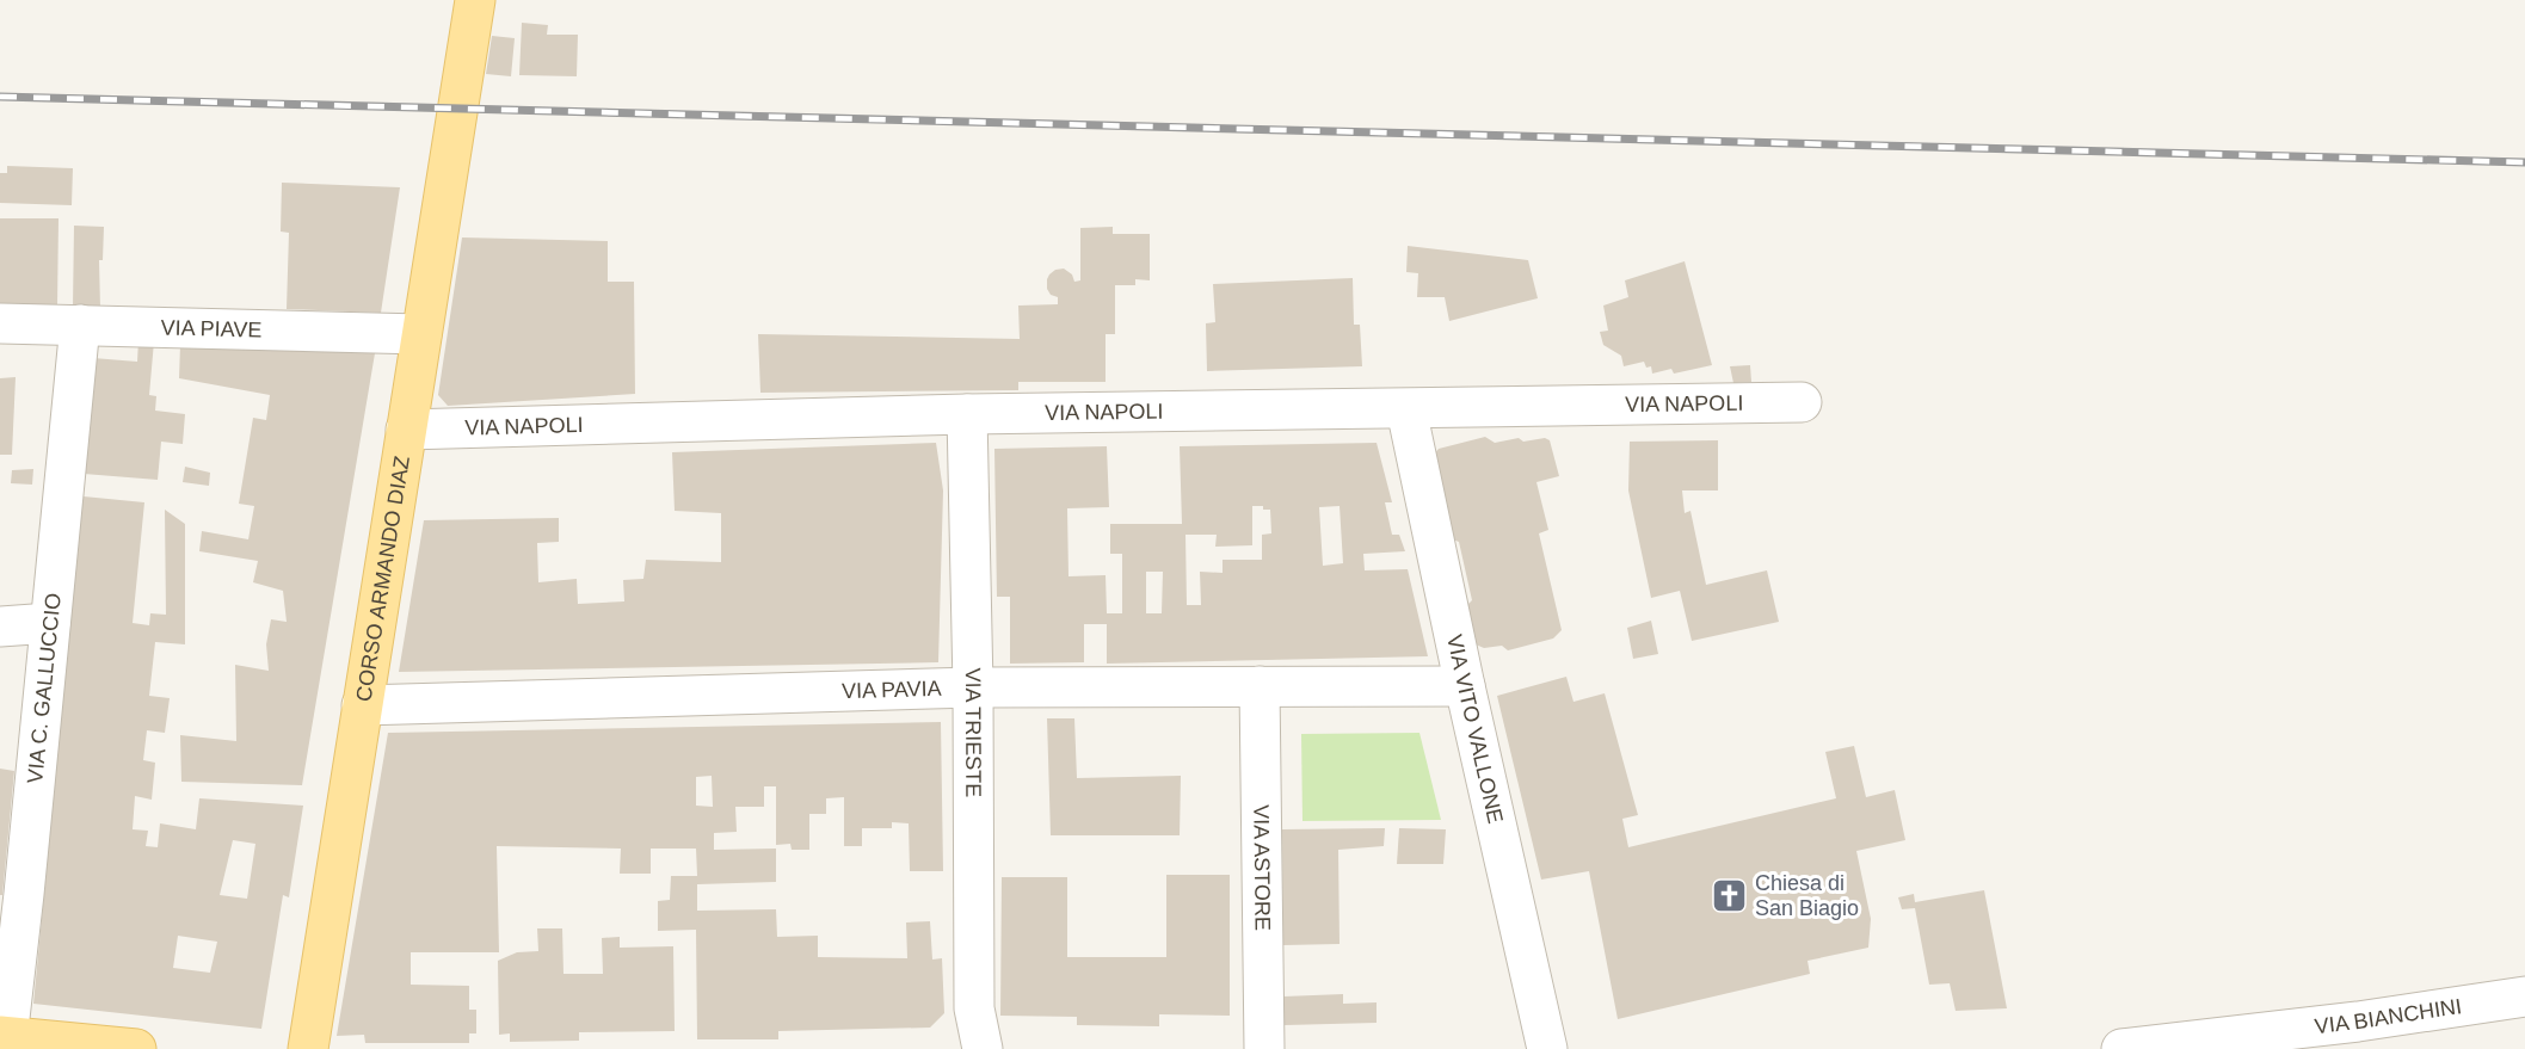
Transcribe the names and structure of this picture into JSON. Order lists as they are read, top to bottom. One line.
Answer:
{"streets":{"main road":["CORSO ARMANDO DIAZ"],"street":["VIA PIAVE","VIA NAPOLI","VIA C. GALLUCCIO","VIA PAVIA","VIA VITO VALLONE","VIA TRIESTE","VIA ASTORE","VIA BIANCHINI"]},"crossings":[["VIA PIAVE","CORSO ARMANDO DIAZ"],["VIA PIAVE","VIA C. GALLUCCIO"],["VIA NAPOLI","CORSO ARMANDO DIAZ"],["VIA NAPOLI","VIA VITO VALLONE"],["VIA NAPOLI","VIA TRIESTE"],["CORSO ARMANDO DIAZ","VIA PAVIA"],["VIA PAVIA","VIA VITO VALLONE"],["VIA PAVIA","VIA TRIESTE"],["VIA PAVIA","VIA ASTORE"]],"places":{"church":["Chiesa di San Biagio"]}}
